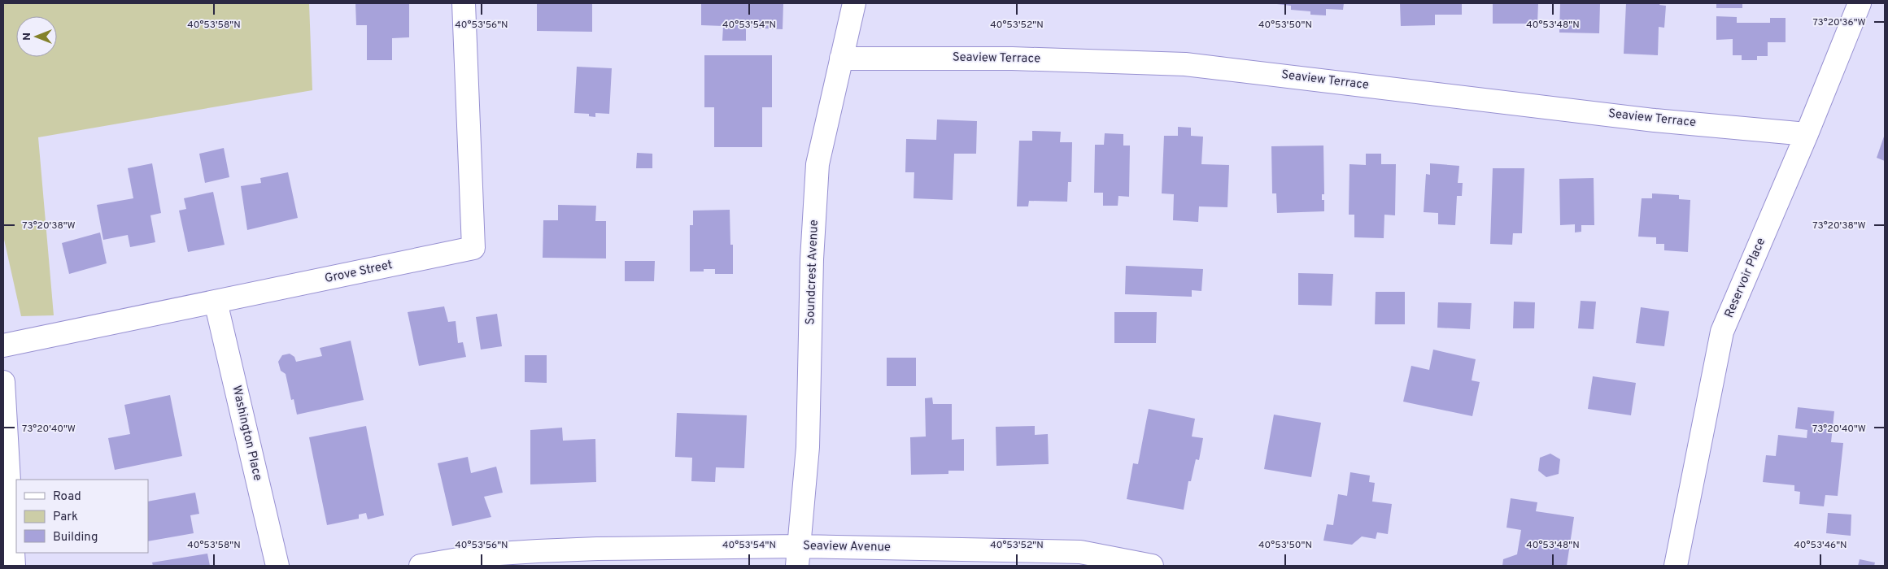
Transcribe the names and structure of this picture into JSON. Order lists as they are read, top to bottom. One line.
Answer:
{"streets":{"street":["Seaview Terrace","Grove Street","Soundcrest Avenue","Reservoir Place","Washington Place","Seaview Avenue"]},"crossings":[["Seaview Terrace","Soundcrest Avenue"],["Seaview Terrace","Reservoir Place"],["Grove Street","Washington Place"],["Soundcrest Avenue","Seaview Avenue"]],"legend":["Road","Park","Building"],"north":"left","coordinates":["73°20'36\"W","40°53'58\"N","40°53'56\"N","40°53'54\"N","40°53'52\"N","40°53'50\"N","40°53'48\"N","73°20'38\"W","73°20'40\"W","40°53'46\"N"]}
